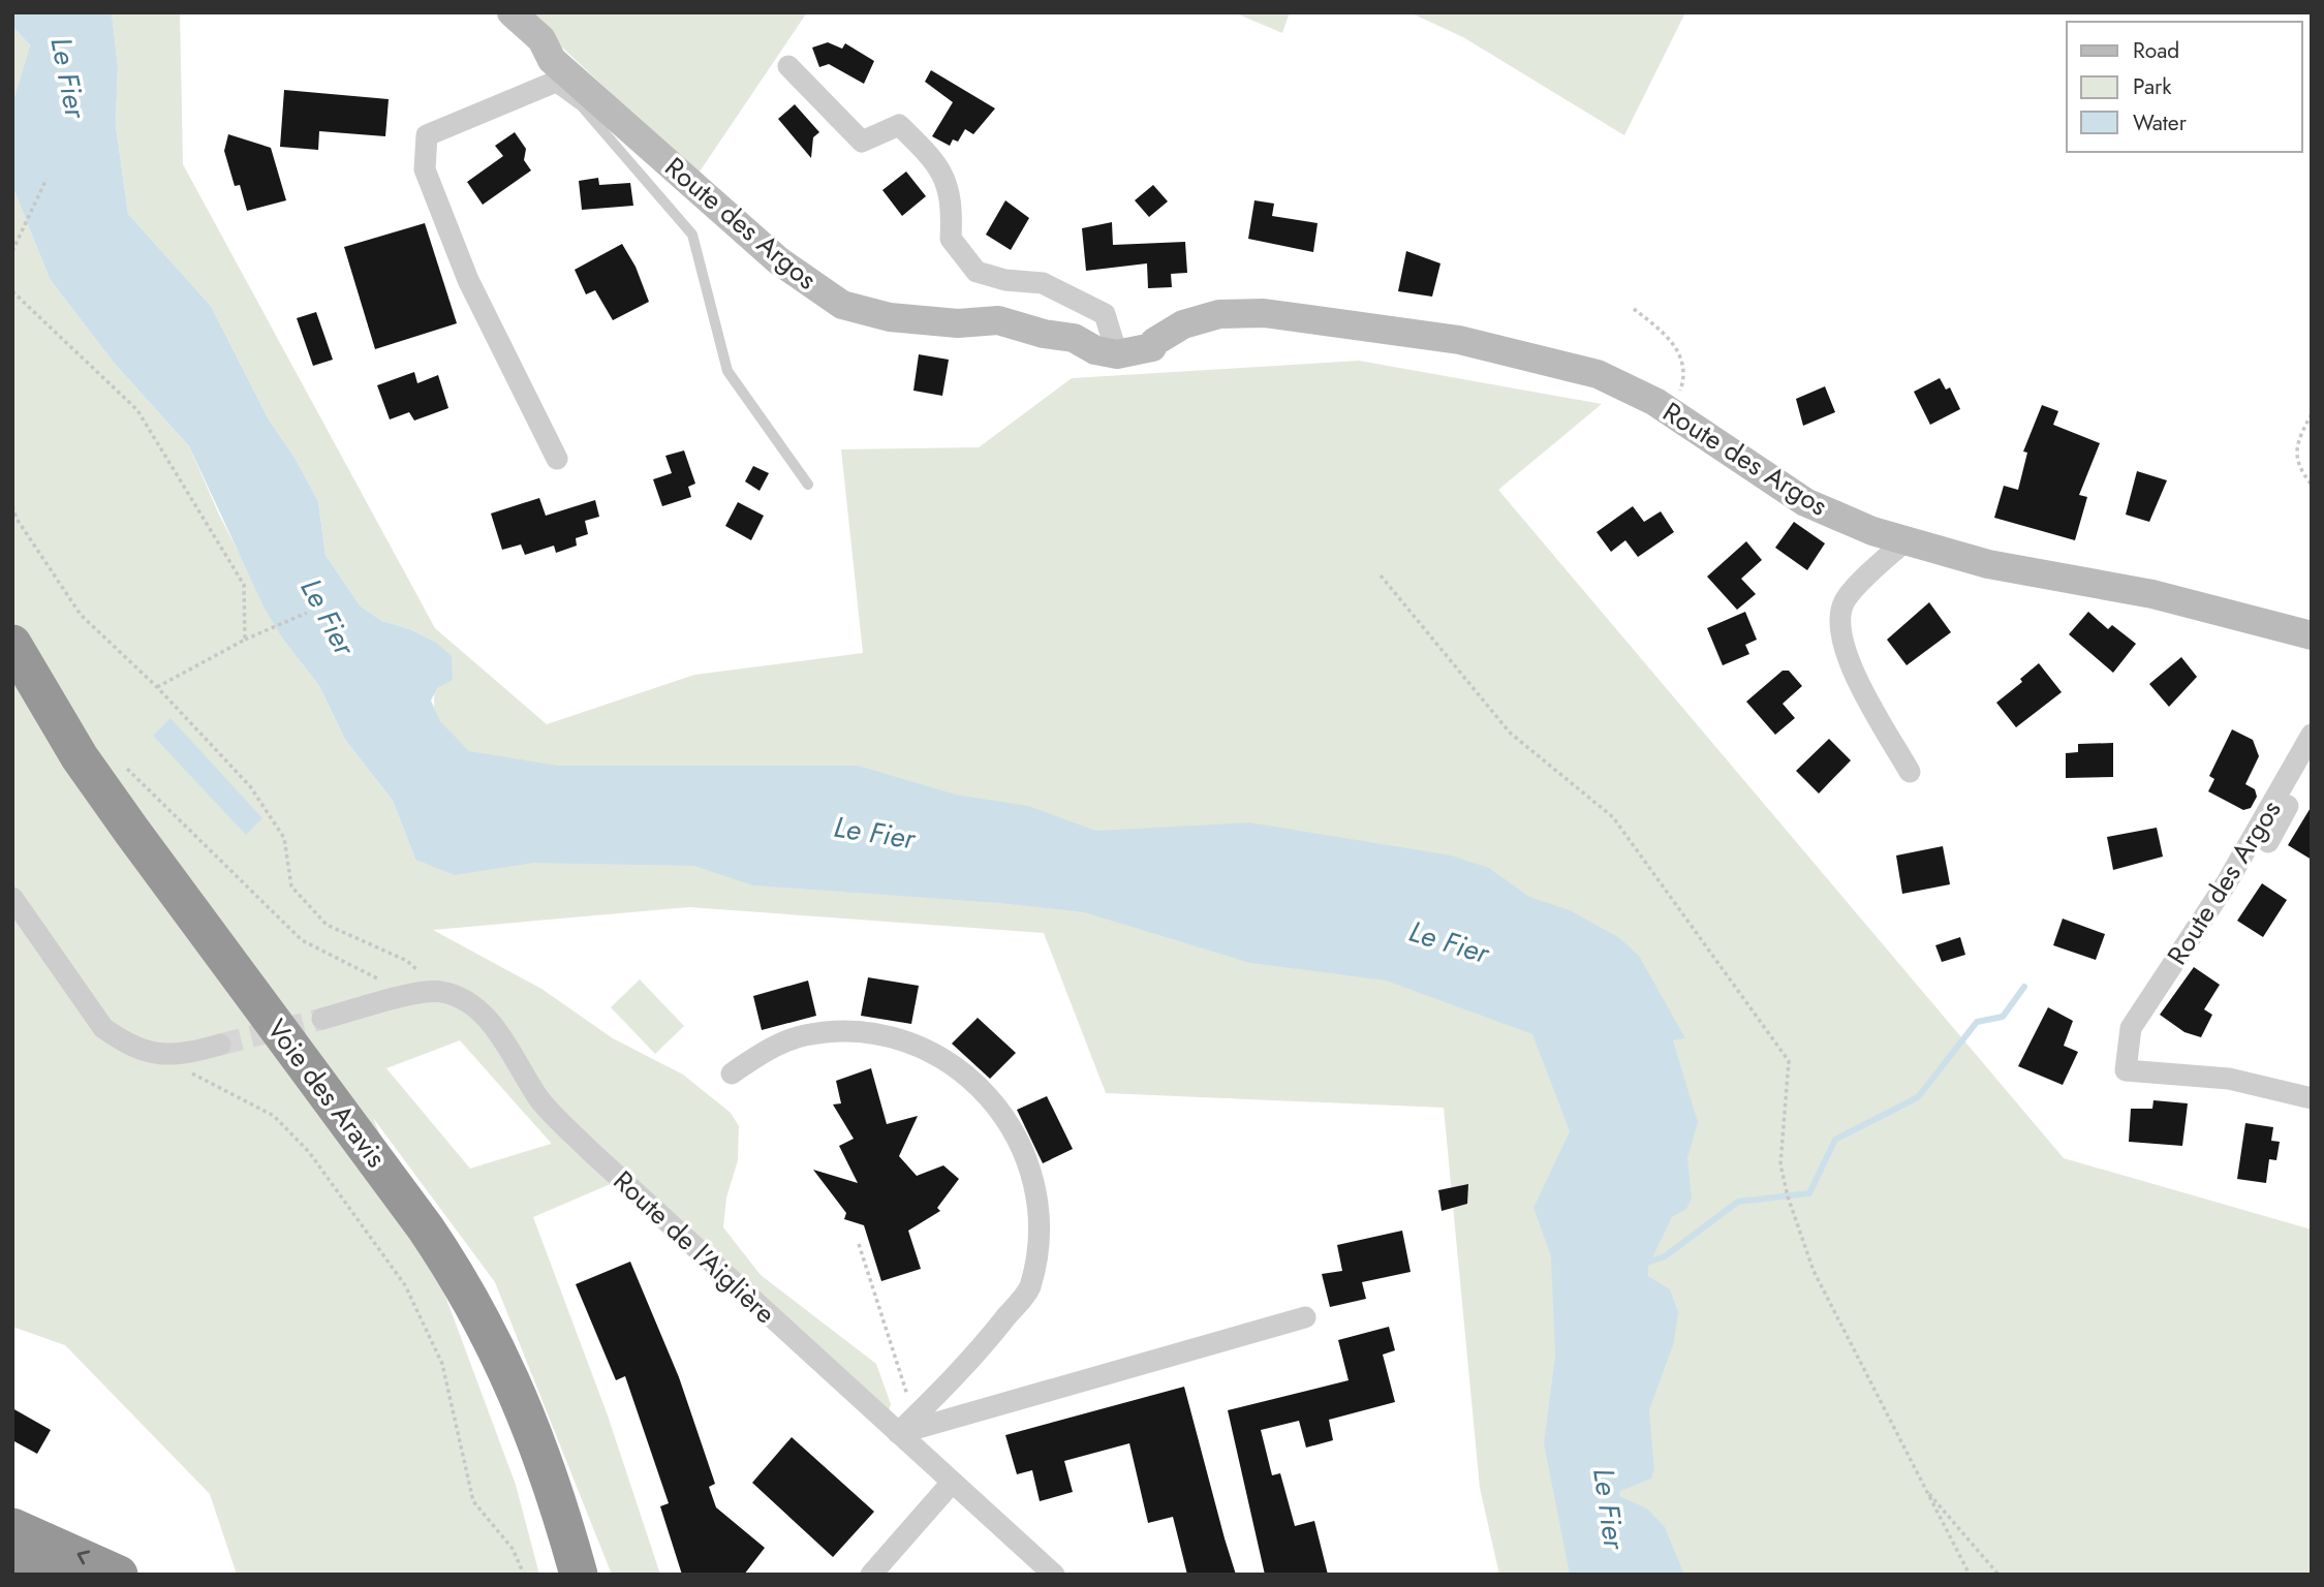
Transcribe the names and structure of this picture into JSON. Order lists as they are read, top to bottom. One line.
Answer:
{"streets":{"highway":["Voie des Aravis"],"street":["Route des Argos","Route de l'Aiglière"]},"water":["Le Fier"],"legend":["Road","Park","Water"]}
